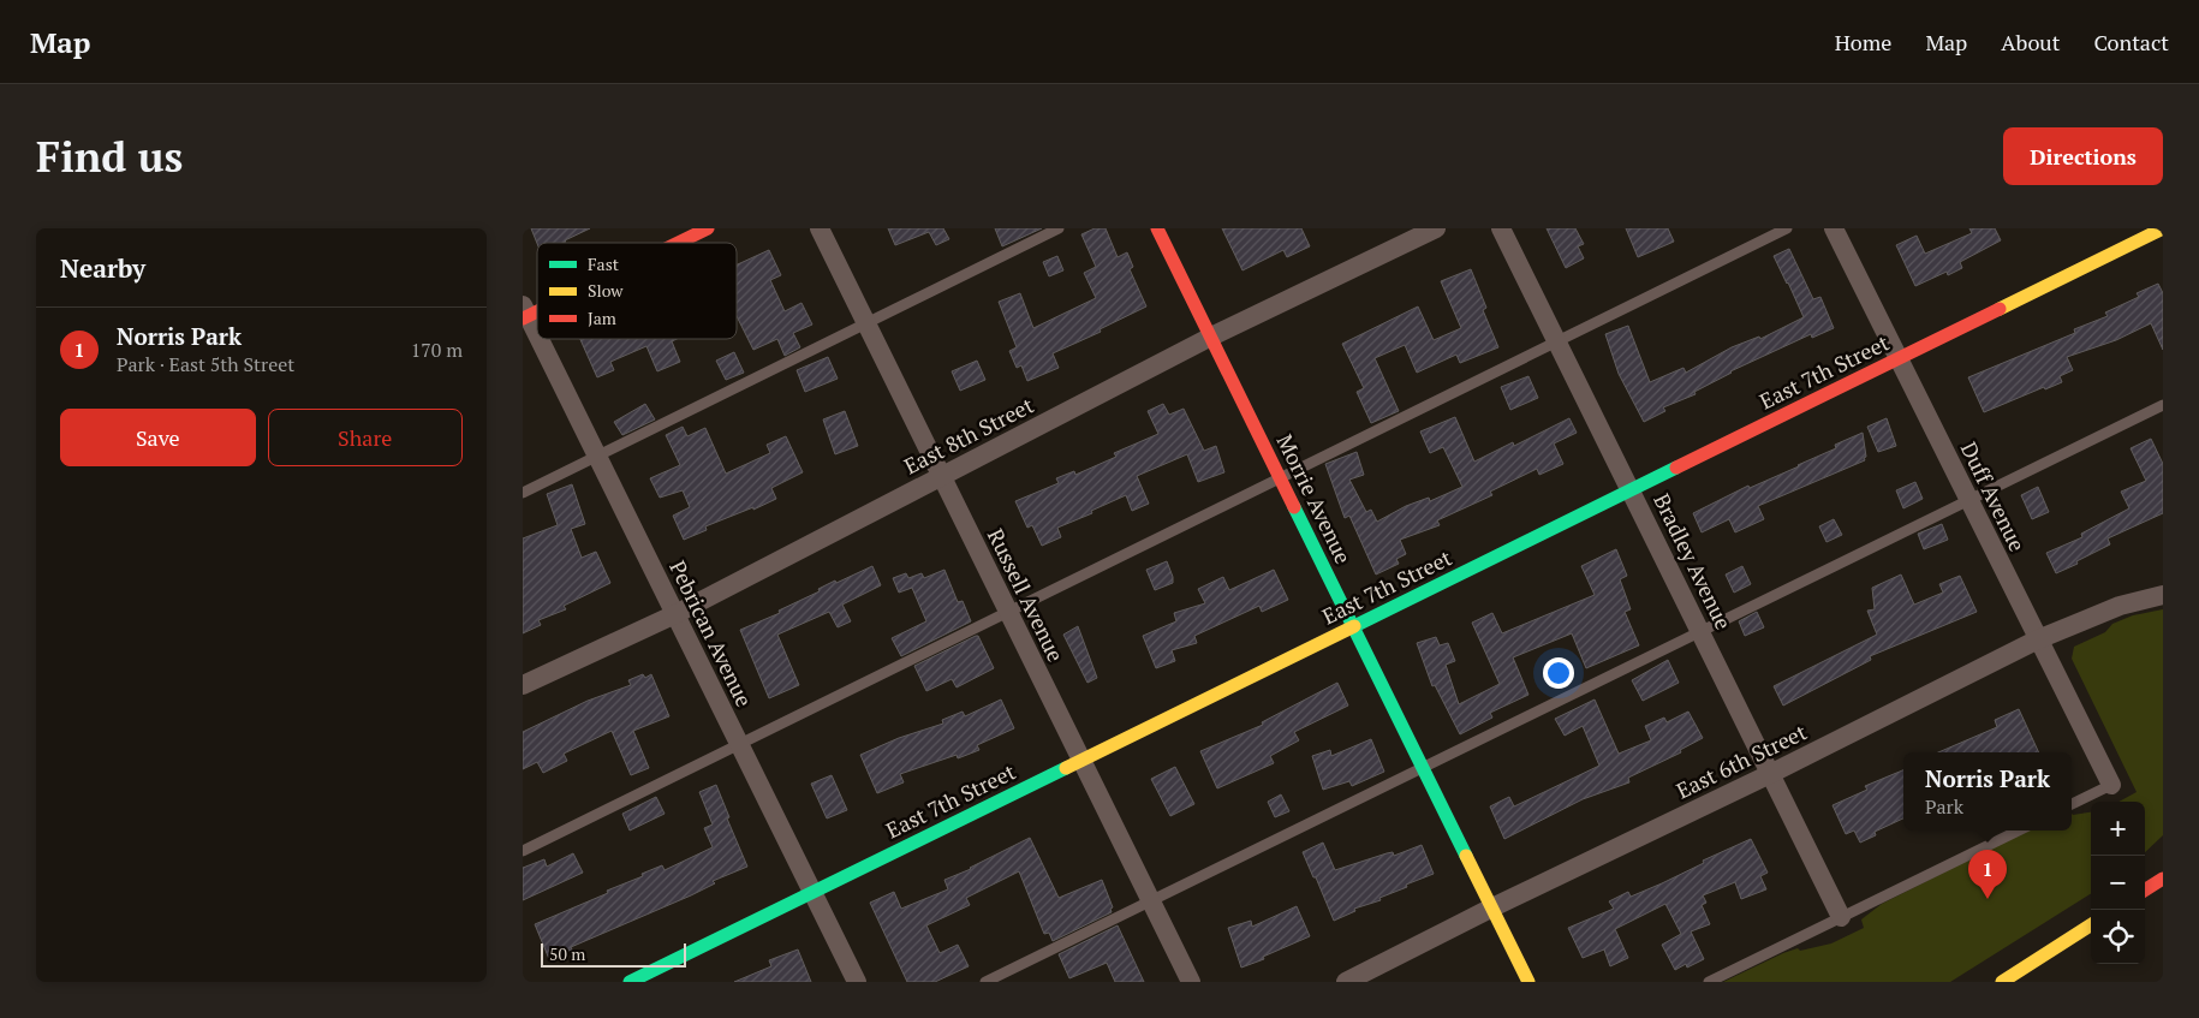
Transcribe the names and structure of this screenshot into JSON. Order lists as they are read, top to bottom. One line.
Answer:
{"streets":{"street":["East 7th Street","East 8th Street","Duff Avenue","Morrie Avenue","Bradley Avenue","Russell Avenue","Pebrican Avenue","East 6th Street"]},"crossings":[["East 7th Street","Duff Avenue"],["East 7th Street","Morrie Avenue"],["East 7th Street","Bradley Avenue"],["East 7th Street","Russell Avenue"],["East 7th Street","Pebrican Avenue"],["East 8th Street","Morrie Avenue"],["East 8th Street","Russell Avenue"],["East 8th Street","Pebrican Avenue"],["Duff Avenue","East 6th Street"],["Morrie Avenue","East 6th Street"],["Bradley Avenue","East 6th Street"]],"legend":["Fast","Slow","Jam"],"scale_bar":"50 m","page":{"header":"Map","nav":["Home","Map","About","Contact"],"buttons":["Directions",["Save","Share"]],"title":"Find us","heading":"Nearby","list":[{"mark":"1","name":"Norris Park","note":"Park · East 5th Street","value":"170 m"}],"popup":["Norris Park","Park"],"map_buttons":["+","−"],"pins":"1","scale":"50 m"}}
